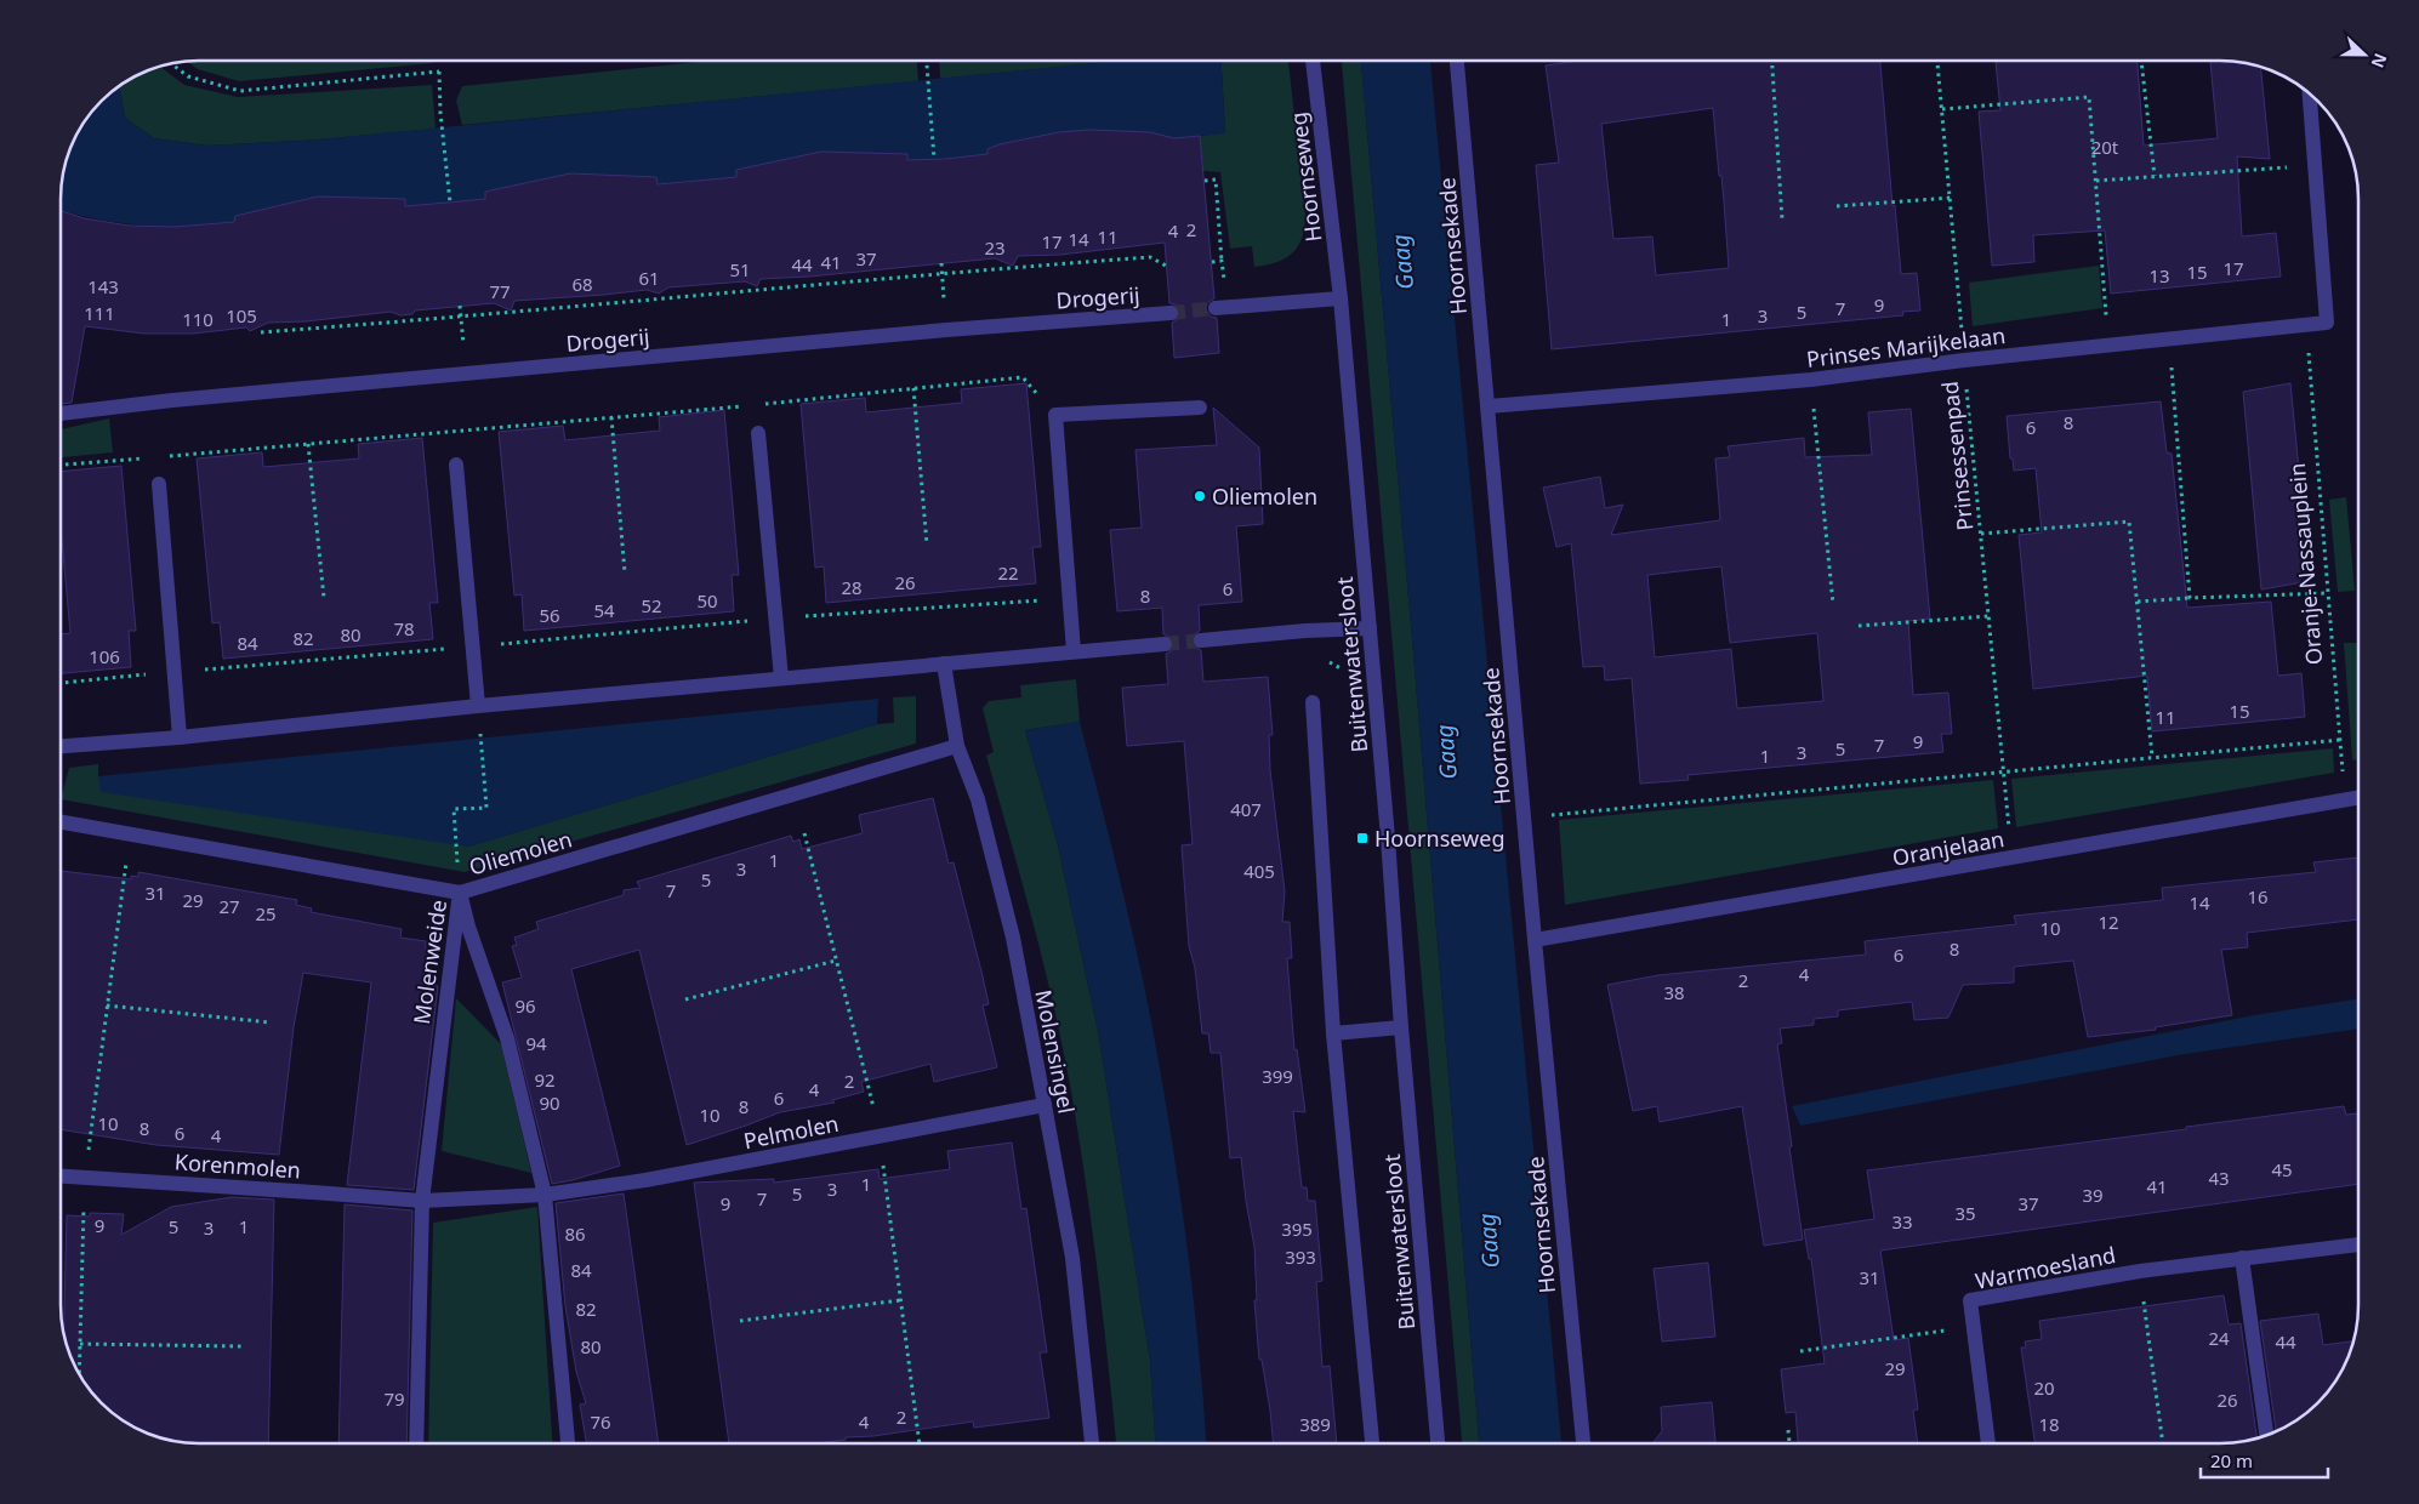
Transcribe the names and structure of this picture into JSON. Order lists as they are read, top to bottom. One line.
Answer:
{"streets":{"street":["Hoornseweg","Hoornsekade","Drogerij","Prinses Marijkelaan","Buitenwatersloot","Oranjelaan","Oliemolen","Molenweide","Molensingel","Pelmolen","Korenmolen","Warmoesland"],"path":["Prinsessenpad","Oranje-Nassauplein"]},"crossings":[["Hoornseweg","Buitenwatersloot"],["Hoornsekade","Prinses Marijkelaan"],["Hoornsekade","Oranjelaan"],["Prinses Marijkelaan","Prinsessenpad"],["Prinses Marijkelaan","Oranje-Nassauplein"],["Prinsessenpad","Oranjelaan"],["Oranje-Nassauplein","Oranjelaan"],["Oliemolen","Molenweide"],["Oliemolen","Molensingel"],["Molenweide","Pelmolen"],["Molenweide","Korenmolen"],["Molensingel","Pelmolen"]],"water":["Gaag"],"places":{"other":["Oliemolen"],"transit":["Hoornseweg"]},"house_numbers":["20t","2","4","11","14","17","23","37","41","44","17","51","15","13","61","68","143","77","9","7","5","111","105","3","110","1","8","6","22","26","28","6","8","50","52","54","56","78","80","82","84","106","15","11","9","7","5","3","1","407","1","3","405","5","7","31","16","29","14","27","25","12","10","8","6","4","2","38","96","94","399","92","2","4","6","90","8","10","10","8","6","4","45","43","1","41","3","5","39","7","9","37","35","33","9","5","1","3","395","86","393","84","31","82","24","44","80","29","20","79","26","2","76","4","389","18"],"scale_bar":"20 m","north":"right"}
